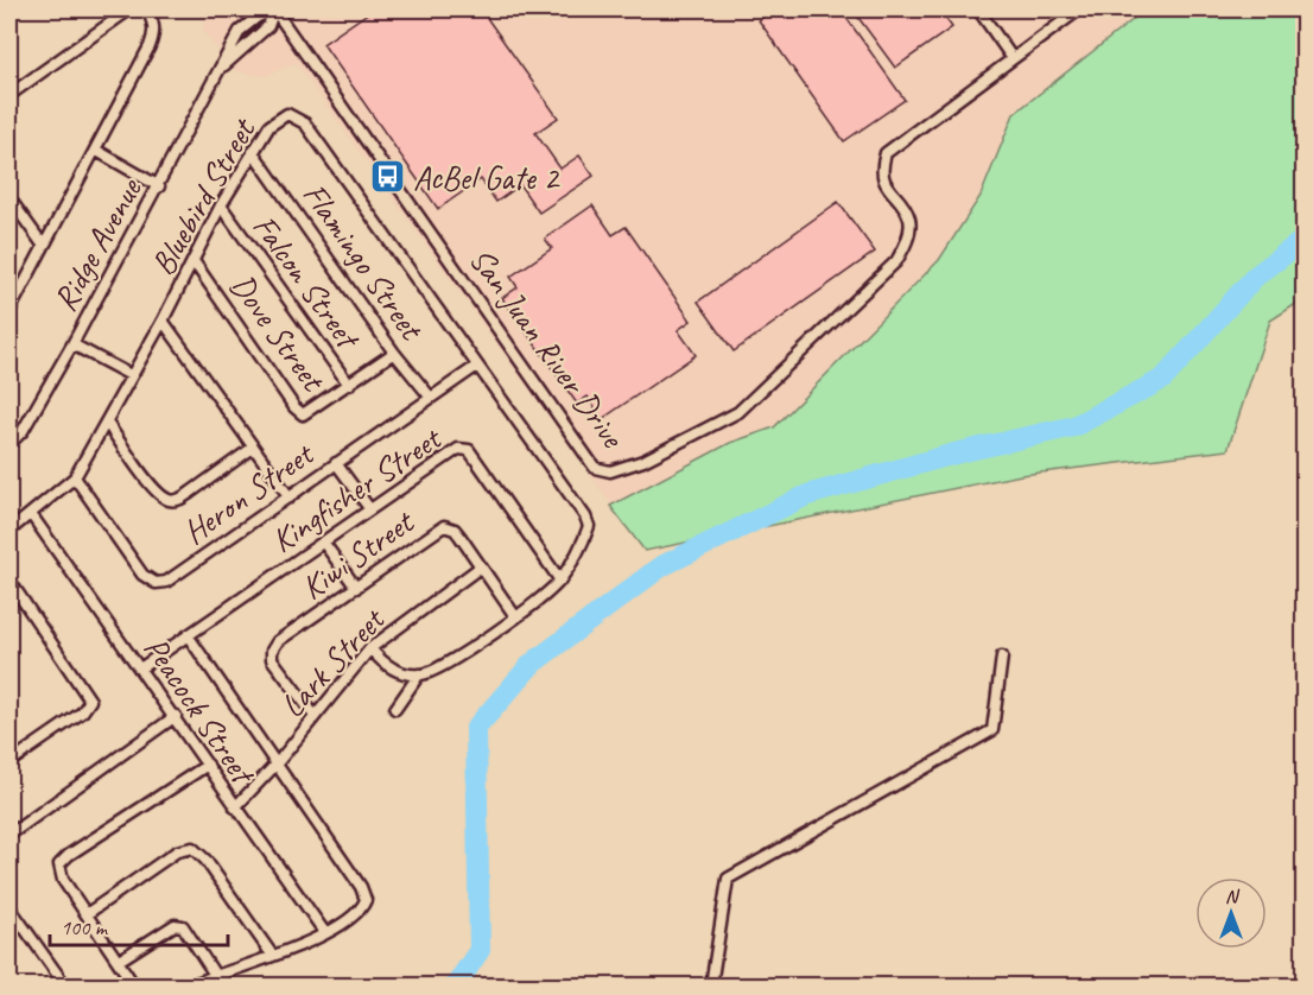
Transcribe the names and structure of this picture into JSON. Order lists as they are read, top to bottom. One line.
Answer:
{"streets":{"street":["Bluebird Street","Ridge Avenue","Flamingo Street","Falcon Street","Dove Street","San Juan River Drive","Kingfisher Street","Heron Street","Kiwi Street","Lark Street","Peacock Street"]},"crossings":[["Bluebird Street","Flamingo Street"],["Bluebird Street","Falcon Street"],["Bluebird Street","Dove Street"],["Bluebird Street","Kingfisher Street"],["Bluebird Street","Heron Street"],["Bluebird Street","Kiwi Street"],["Bluebird Street","Peacock Street"],["Ridge Avenue","San Juan River Drive"],["Flamingo Street","Dove Street"],["Flamingo Street","Heron Street"],["Falcon Street","Dove Street"],["Kingfisher Street","Peacock Street"],["Kiwi Street","Lark Street"],["Lark Street","Peacock Street"]],"places":{"bus stop":["AcBel Gate 2"]},"scale_bar":"100 m","north":"top"}
